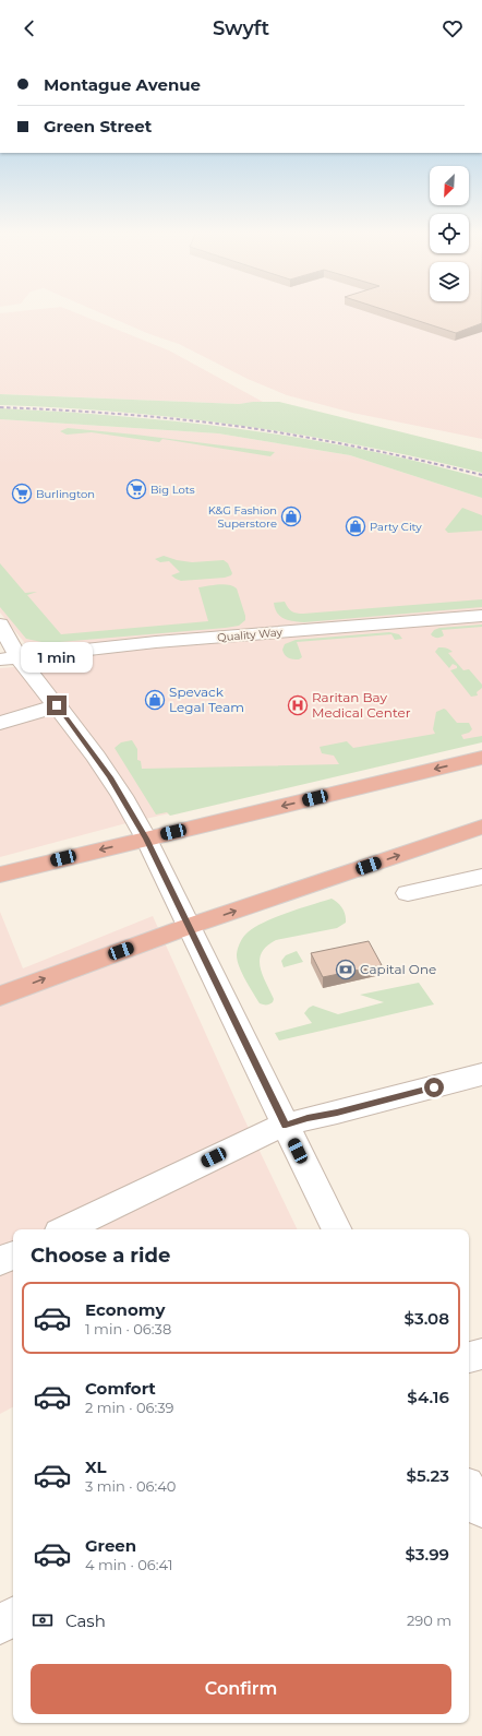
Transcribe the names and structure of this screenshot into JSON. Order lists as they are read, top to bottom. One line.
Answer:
{"streets":{"street":["Quality Way"]},"places":{"supermarket":["Big Lots","Burlington"],"shop":["K&G Fashion Superstore","Party City","Spevack Legal Team"],"hospital":["Raritan Bay Medical Center"],"bank":["Capital One"]},"north":"bottom left","page":{"header":"Swyft","banner":["Montague Avenue","Green Street"],"bubble":"1 min","heading":"Choose a ride","list":[{"name":"Economy","note":"1 min · 06:38","value":"$3.08"},{"name":"Comfort","note":"2 min · 06:39","value":"$4.16"},{"name":"XL","note":"3 min · 06:40","value":"$5.23"},{"name":"Green","note":"4 min · 06:41","value":"$3.99"}],"pay":["Cash","290 m"],"buttons":"Confirm"}}
